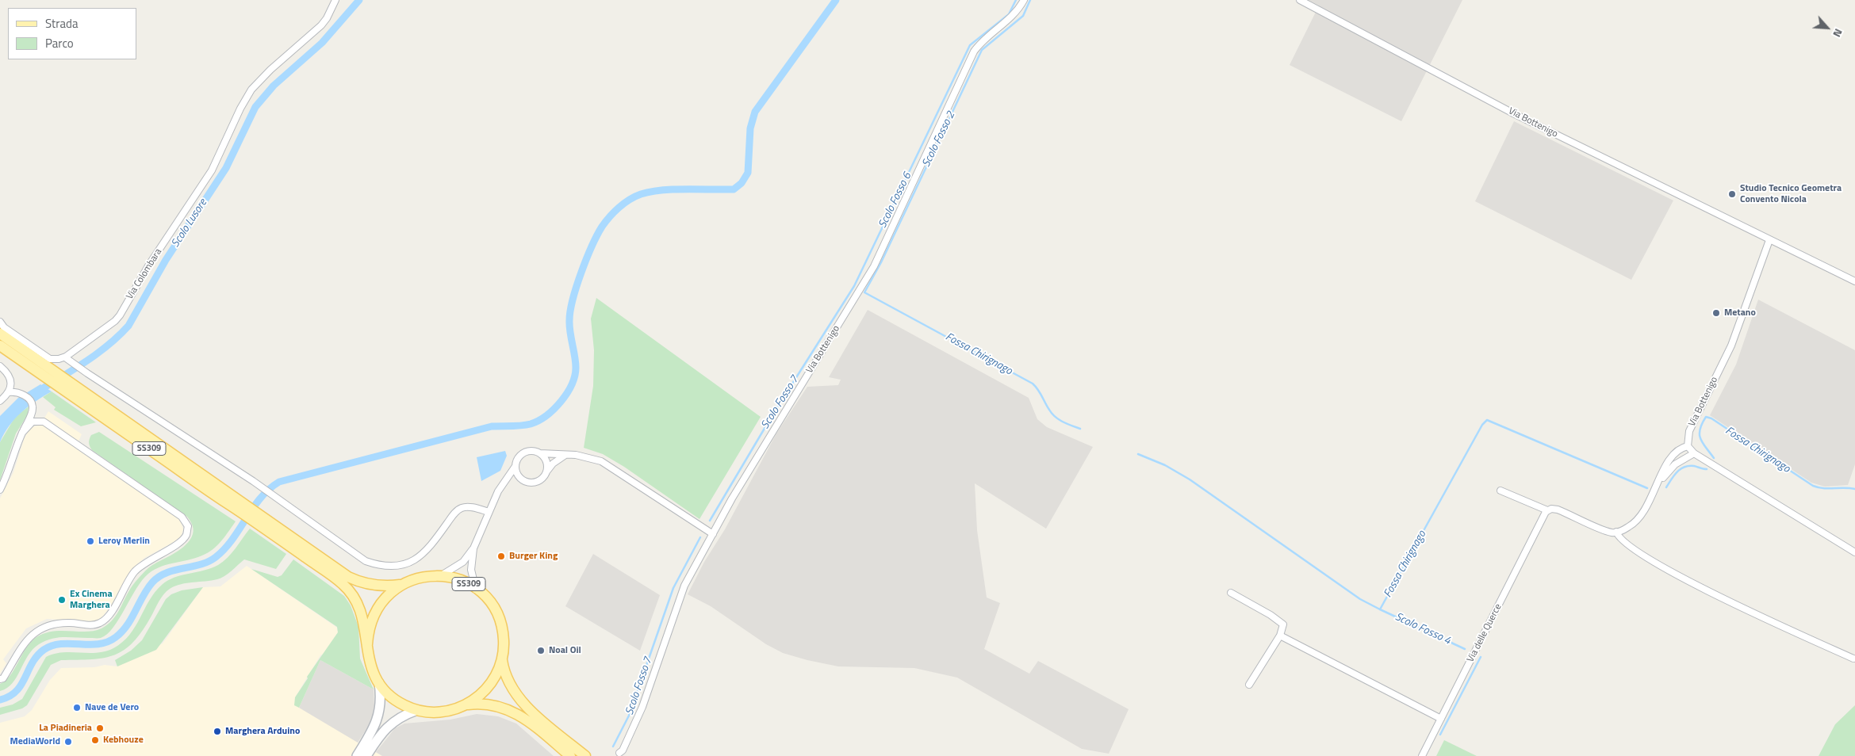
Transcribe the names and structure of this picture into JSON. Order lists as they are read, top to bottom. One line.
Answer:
{"streets":{"main road":["SS309"],"street":["Via Bottenigo","Via Colombara","Via delle Querce"]},"water":["Scolo Fosso 2","Scolo Fosso 6","Scolo Lusore","Fossa Chirignago","Scolo Fosso 7","Scolo Fosso 4"],"places":["Studio Tecnico Geometra Convento Nicola","Metano","Leroy Merlin","Burger King","Ex Cinema Marghera","Noal Oil","Nave de Vero","La Piadineria","Marghera Arduino","Kebhouze","MediaWorld"],"legend":["Strada","Parco"],"north":"bottom right"}
